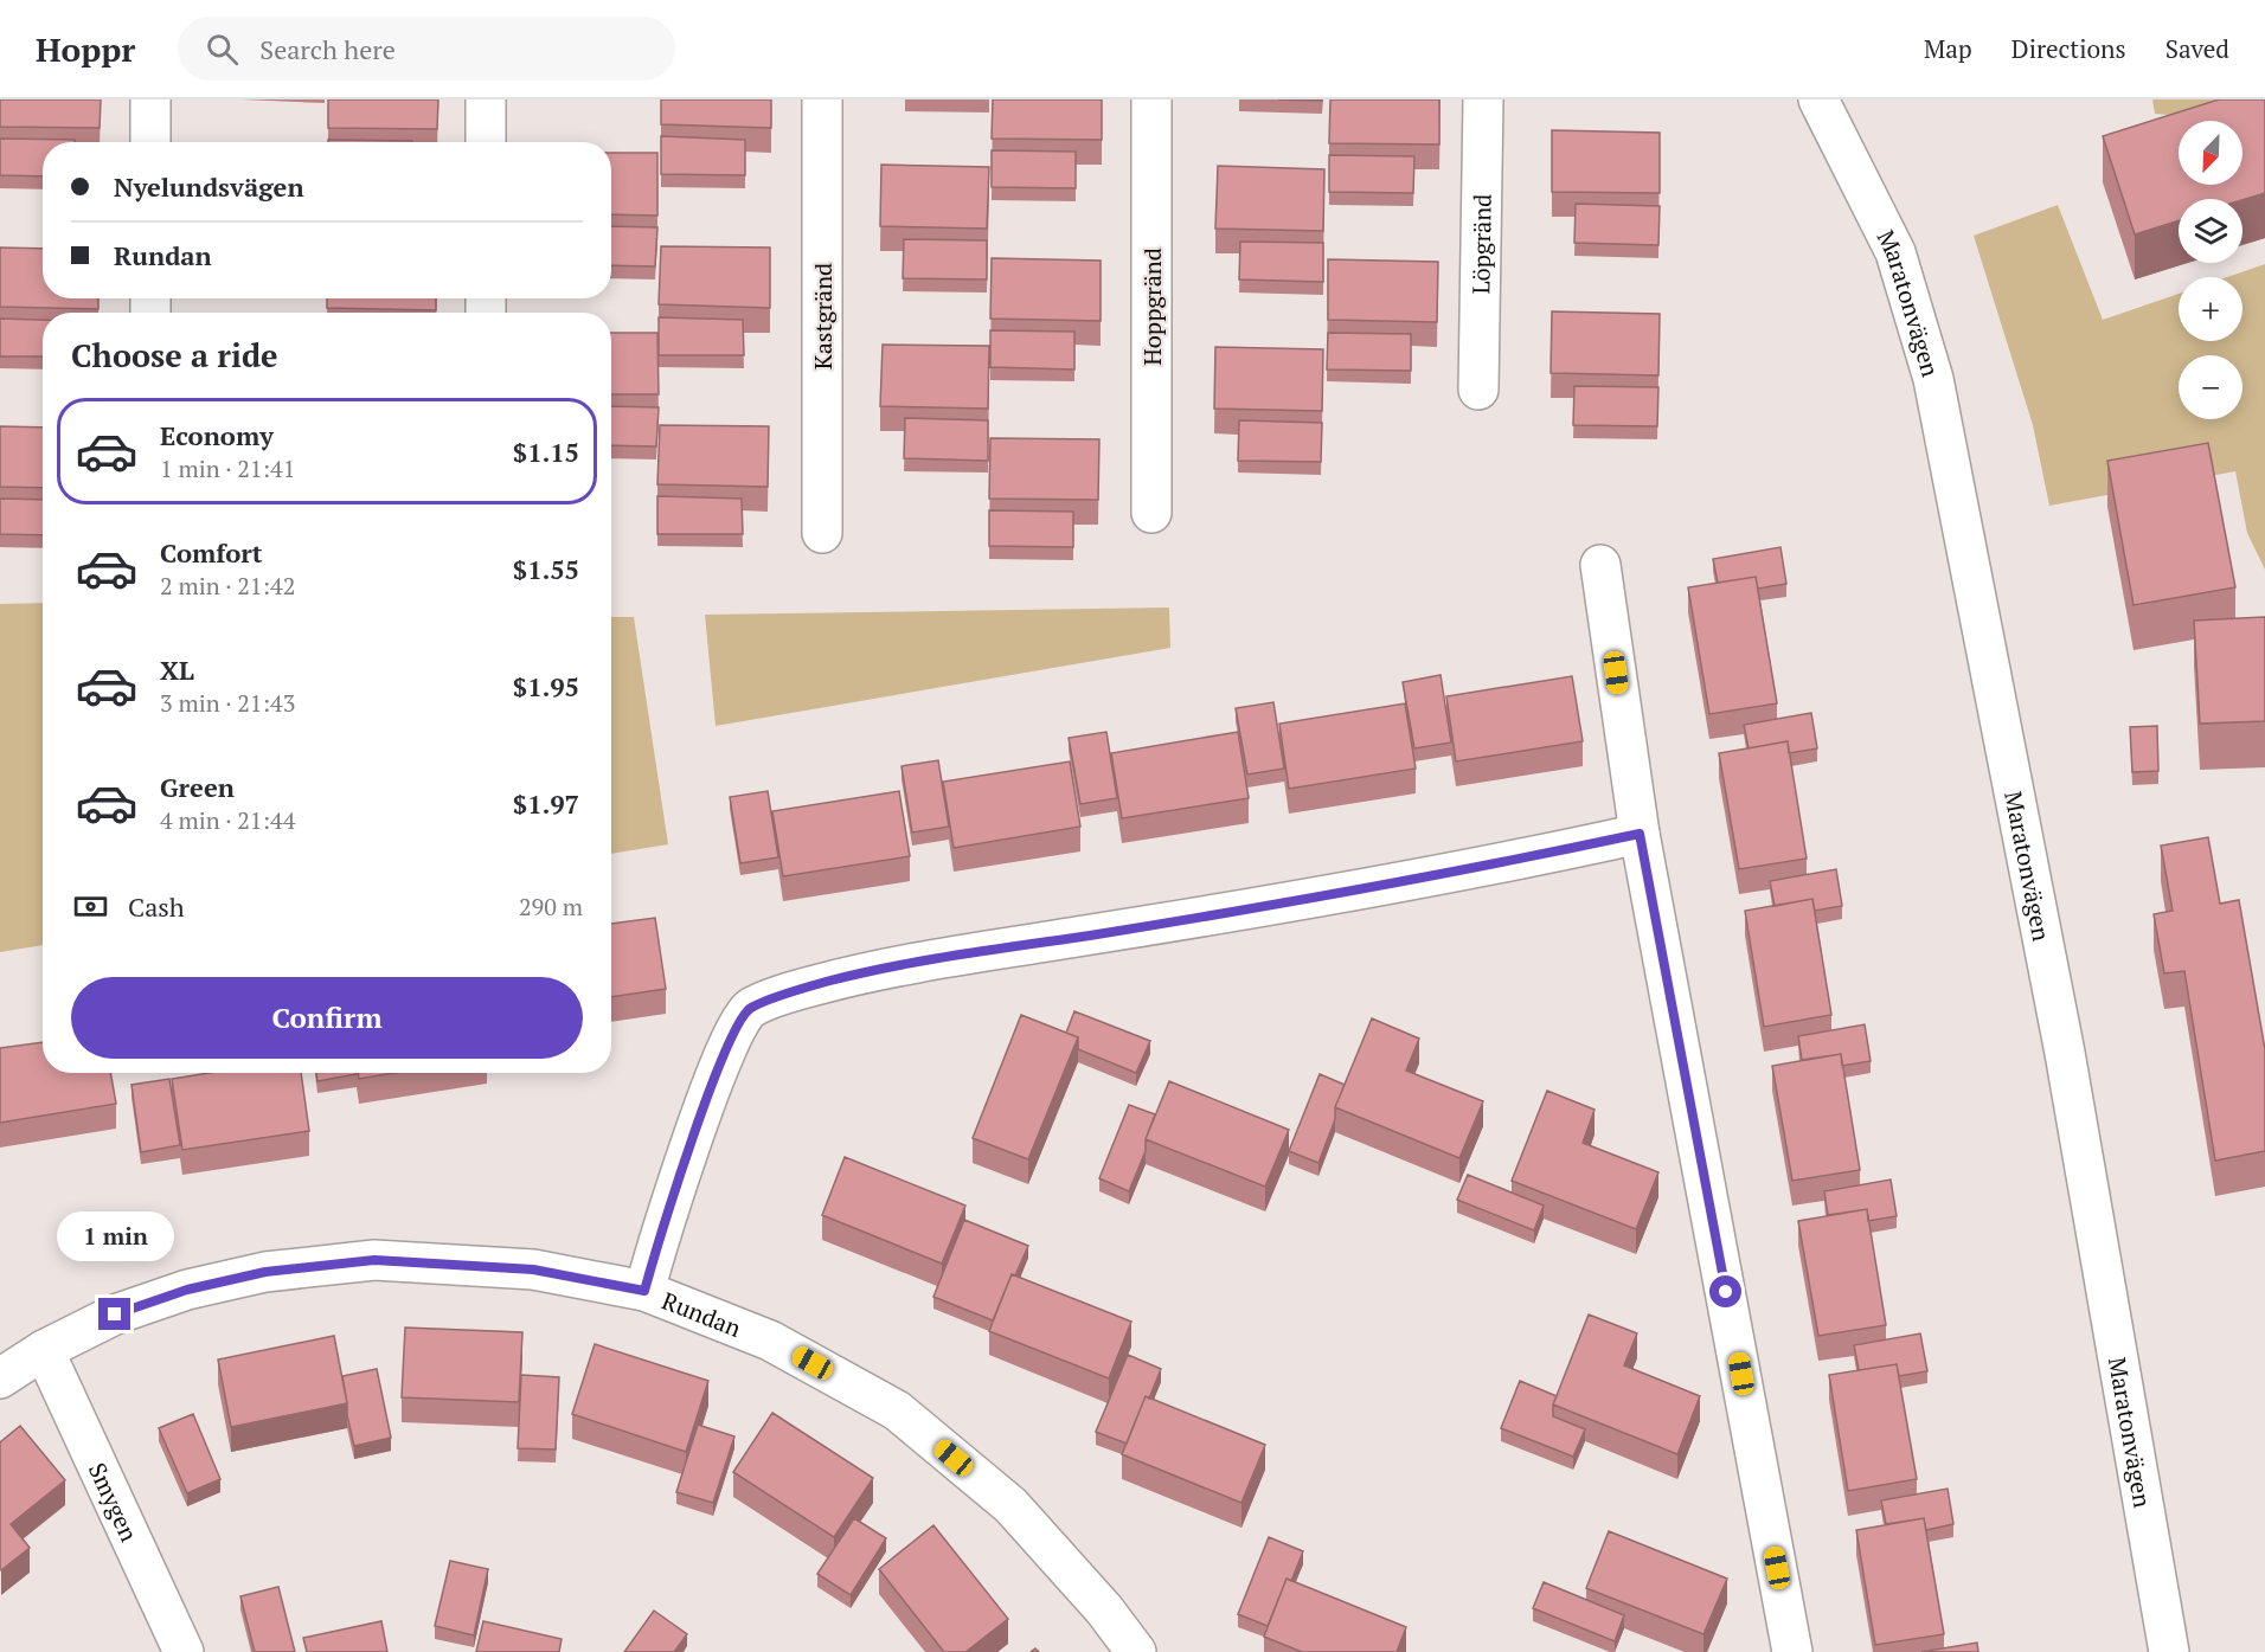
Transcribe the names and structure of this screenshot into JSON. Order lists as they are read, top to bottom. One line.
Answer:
{"streets":{"street":["Löpgränd","Maratonvägen","Hoppgränd","Kastgränd","Rundan","Smygen"]},"crossings":[["Rundan","Smygen"]],"north":"bottom left","page":{"header":"Hoppr","search":"Search here","nav":["Map","Directions","Saved"],"map_buttons":["+","−"],"banner":["Nyelundsvägen","Rundan"],"heading":"Choose a ride","list":[{"name":"Economy","note":"1 min · 21:41","value":"$1.15"},{"name":"Comfort","note":"2 min · 21:42","value":"$1.55"},{"name":"XL","note":"3 min · 21:43","value":"$1.95"},{"name":"Green","note":"4 min · 21:44","value":"$1.97"}],"pay":["Cash","290 m"],"buttons":"Confirm","bubble":"1 min"}}
